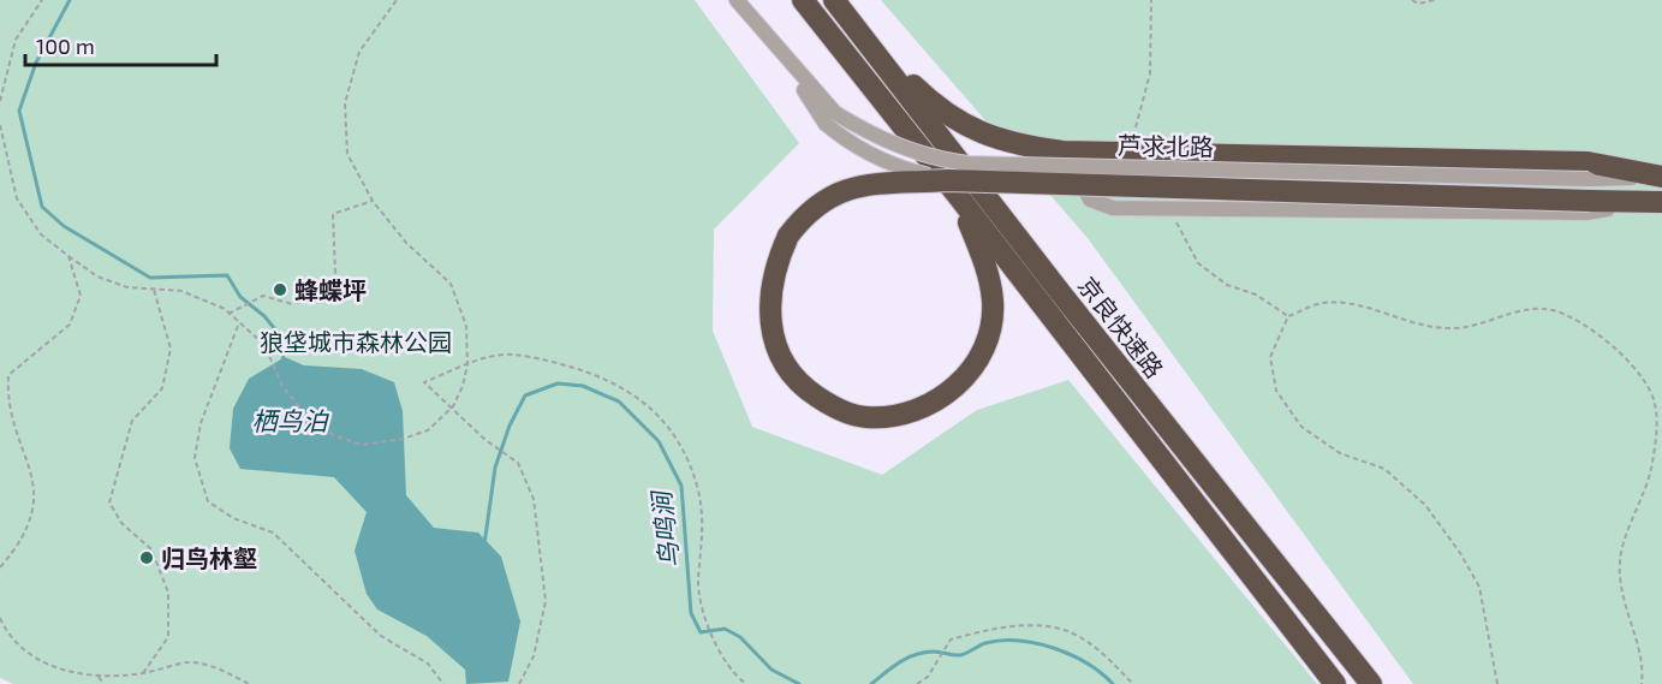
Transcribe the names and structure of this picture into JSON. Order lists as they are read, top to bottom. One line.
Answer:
{"streets":{"highway":["京良快速路"],"street":["芦求北路"]},"water":["栖鸟泊","鸟鸣涧"],"parks":["狼垡城市森林公园"],"places":["蜂蝶坪","归鸟林壑"],"scale_bar":"100 m"}
